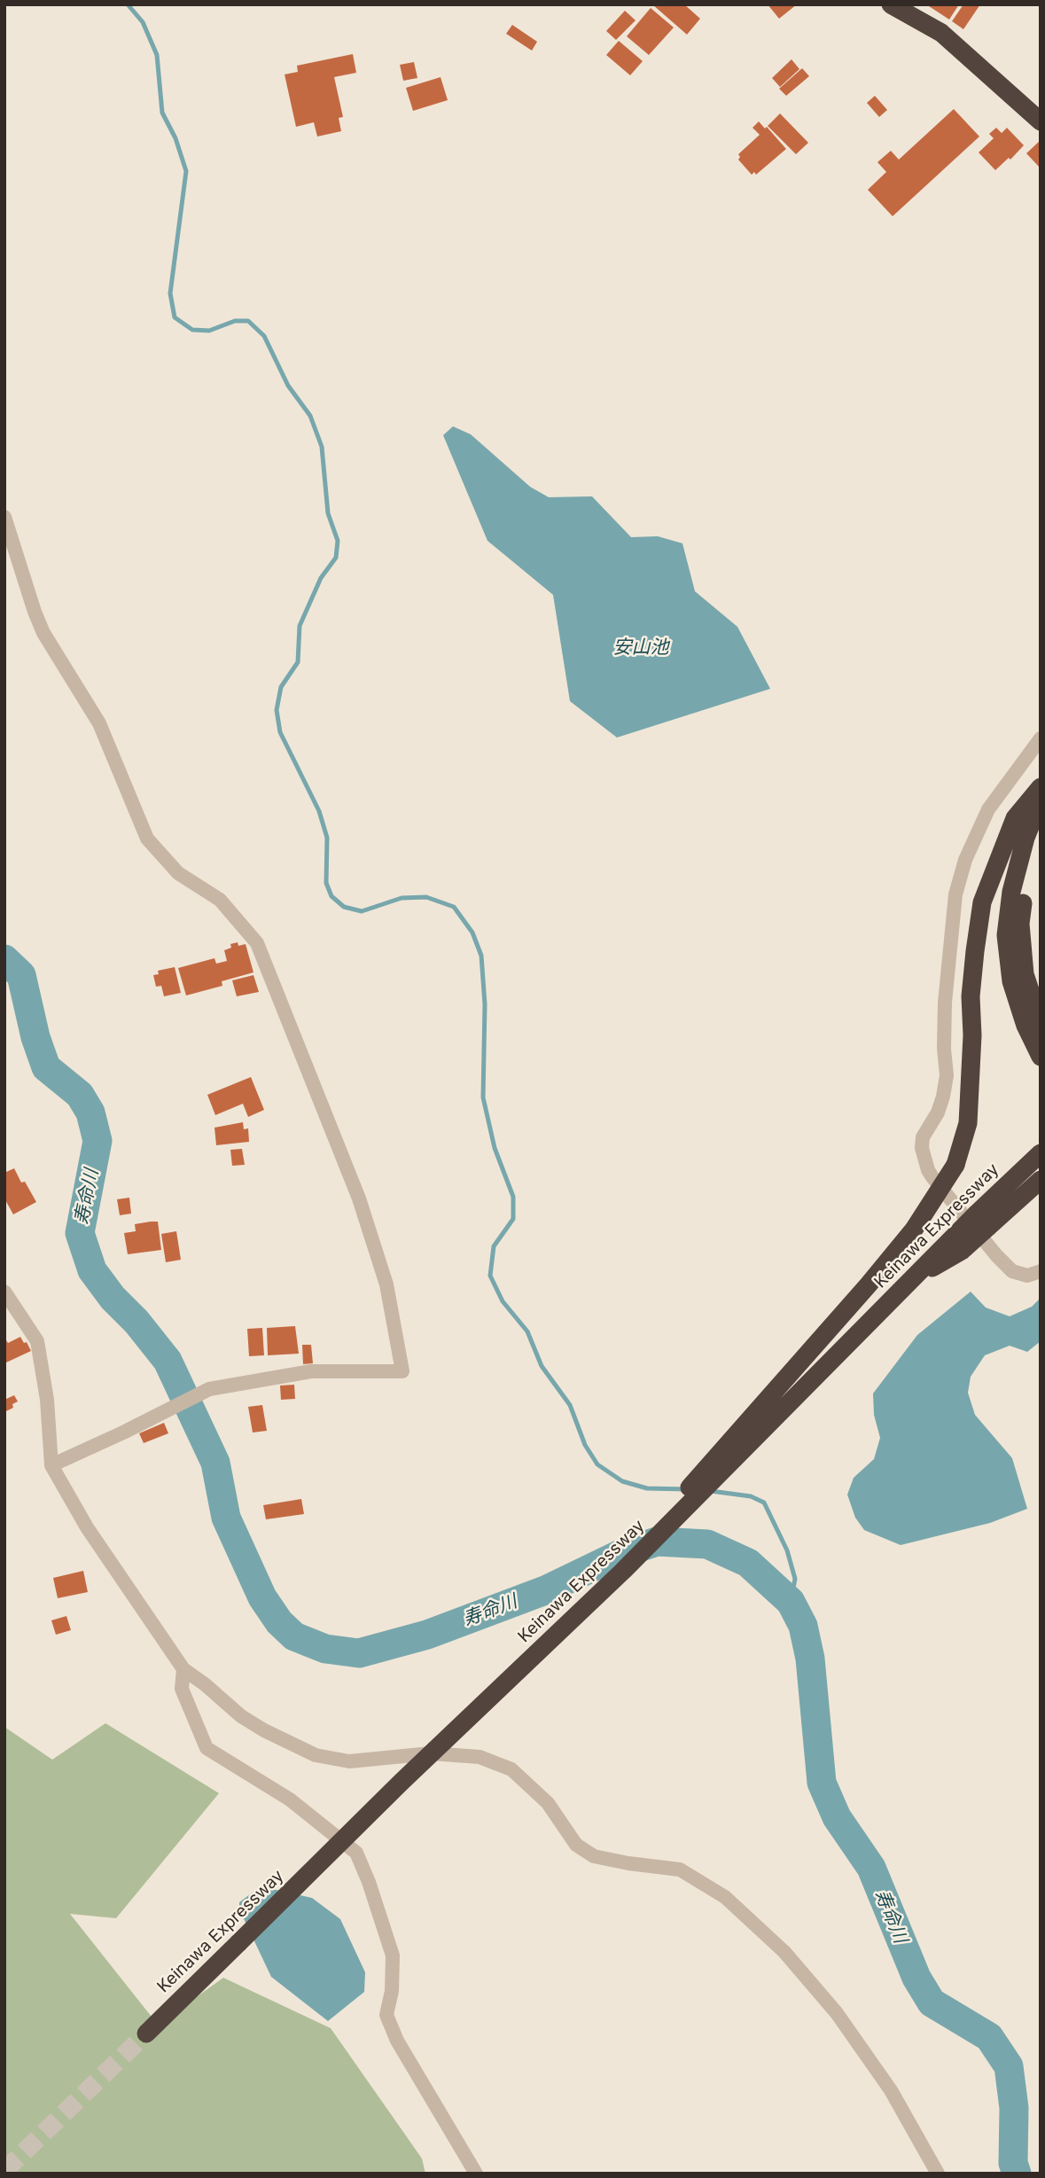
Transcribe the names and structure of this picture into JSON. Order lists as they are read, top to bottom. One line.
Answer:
{"streets":{"highway":["Keinawa Expressway"]},"water":["安山池","寿命川"]}
